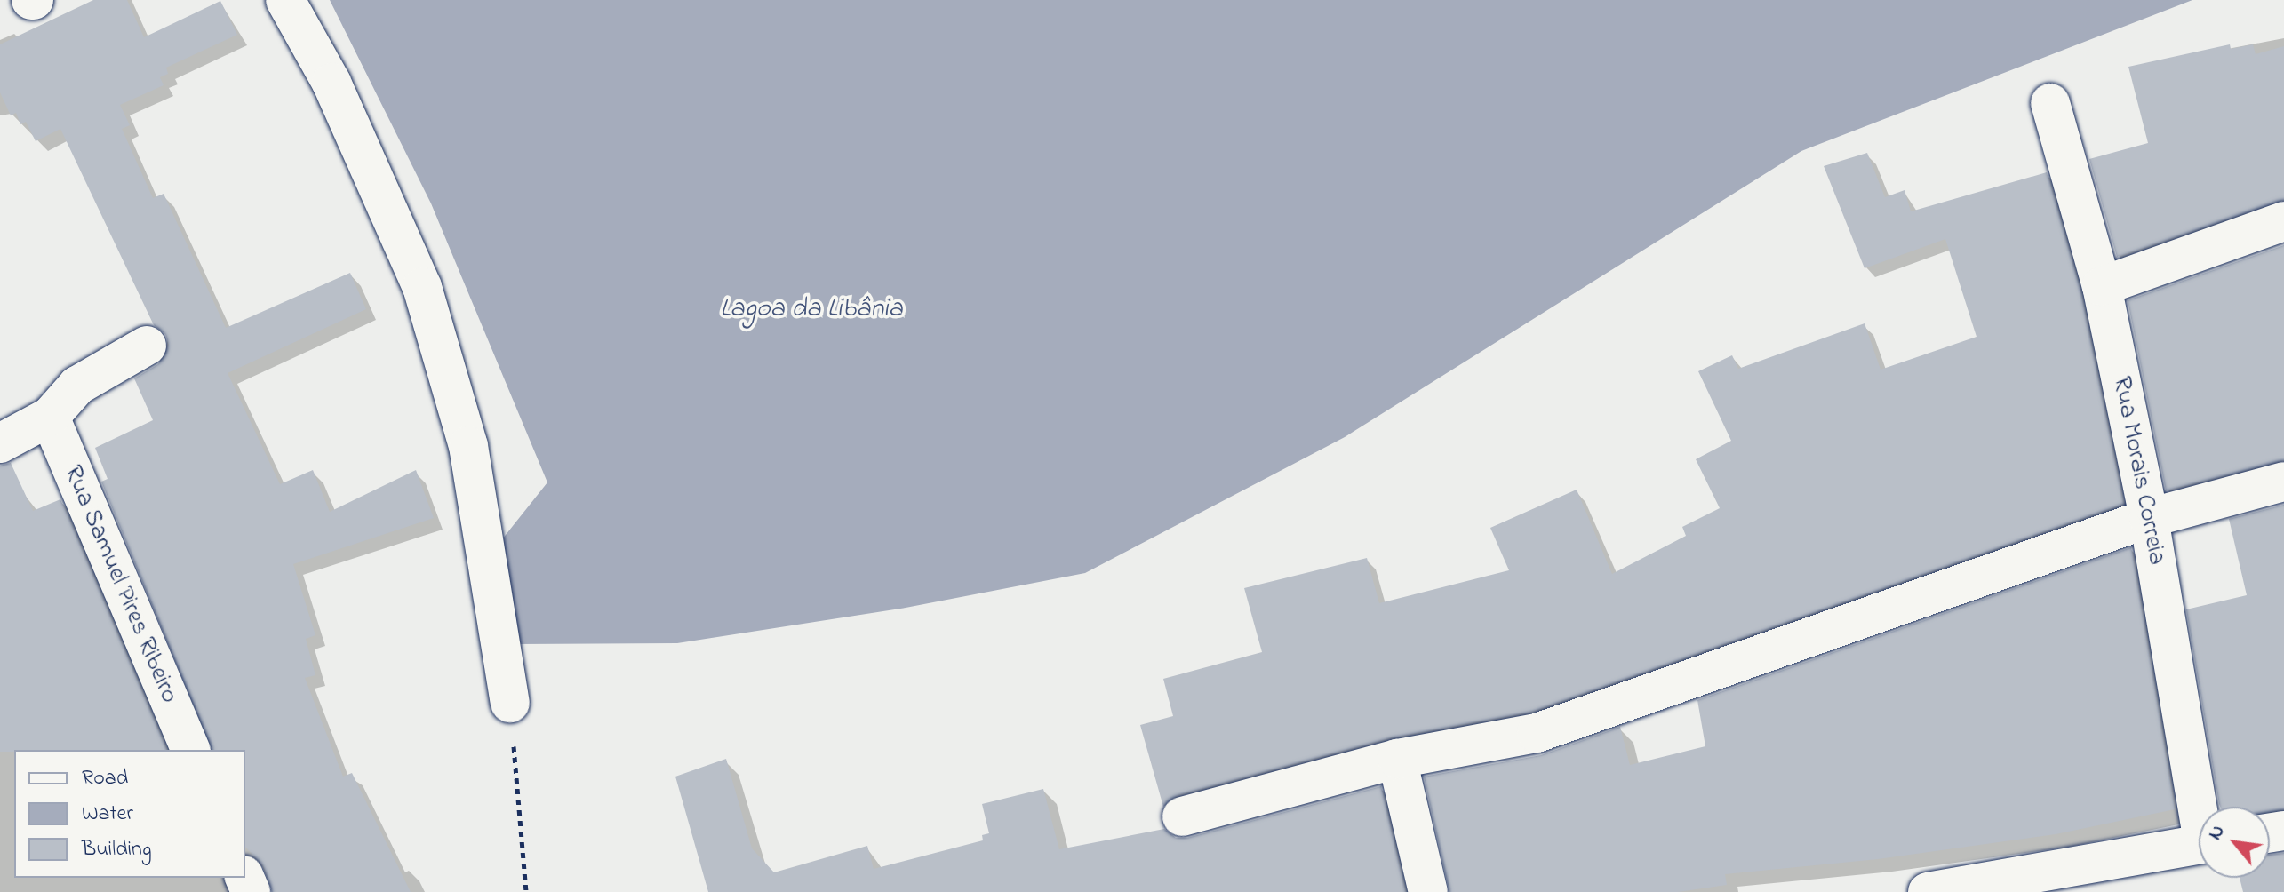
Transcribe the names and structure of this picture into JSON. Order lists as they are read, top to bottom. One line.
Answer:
{"streets":{"street":["Rua Morais Correia","Rua Samuel Pires Ribeiro"]},"water":["Lagoa da Libânia"],"legend":["Road","Water","Building"],"north":"top left"}
